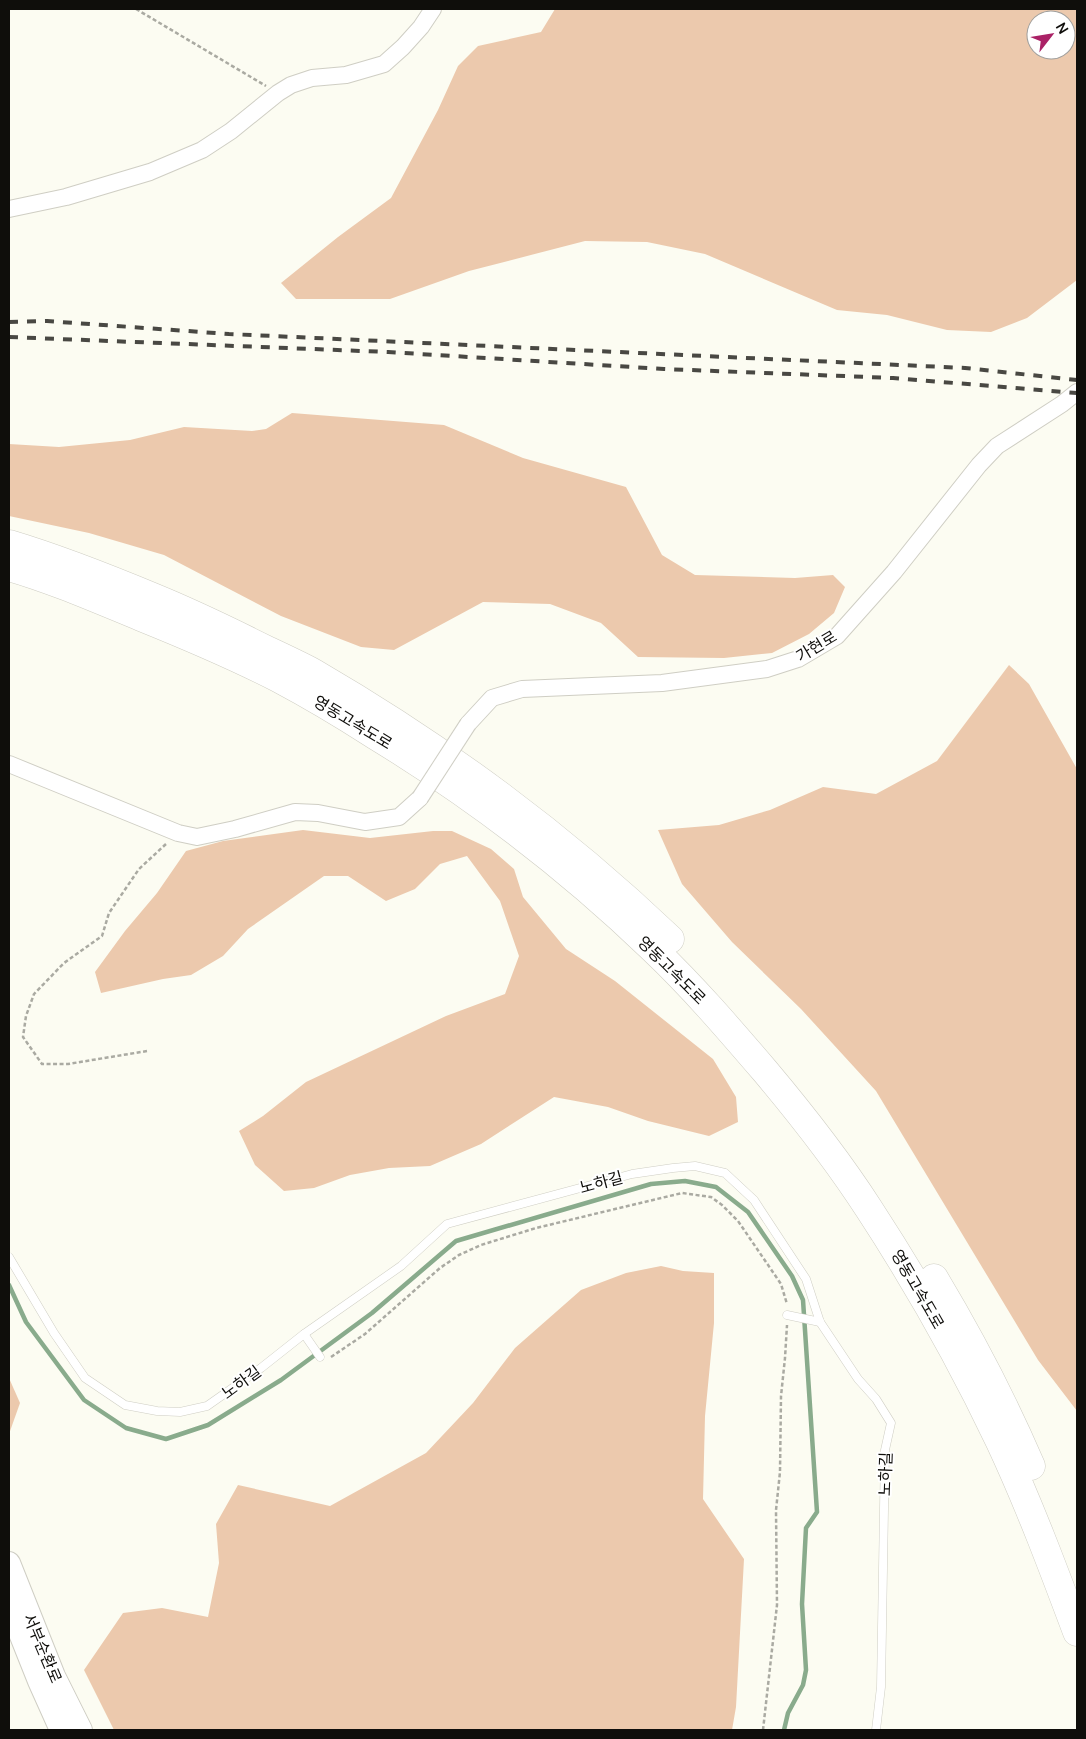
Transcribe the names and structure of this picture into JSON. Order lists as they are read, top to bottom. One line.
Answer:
{"streets":{"highway":["영동고속도로"],"street":["가현로","서부순환로"],"lane":["노하길"]},"north":"top right"}
